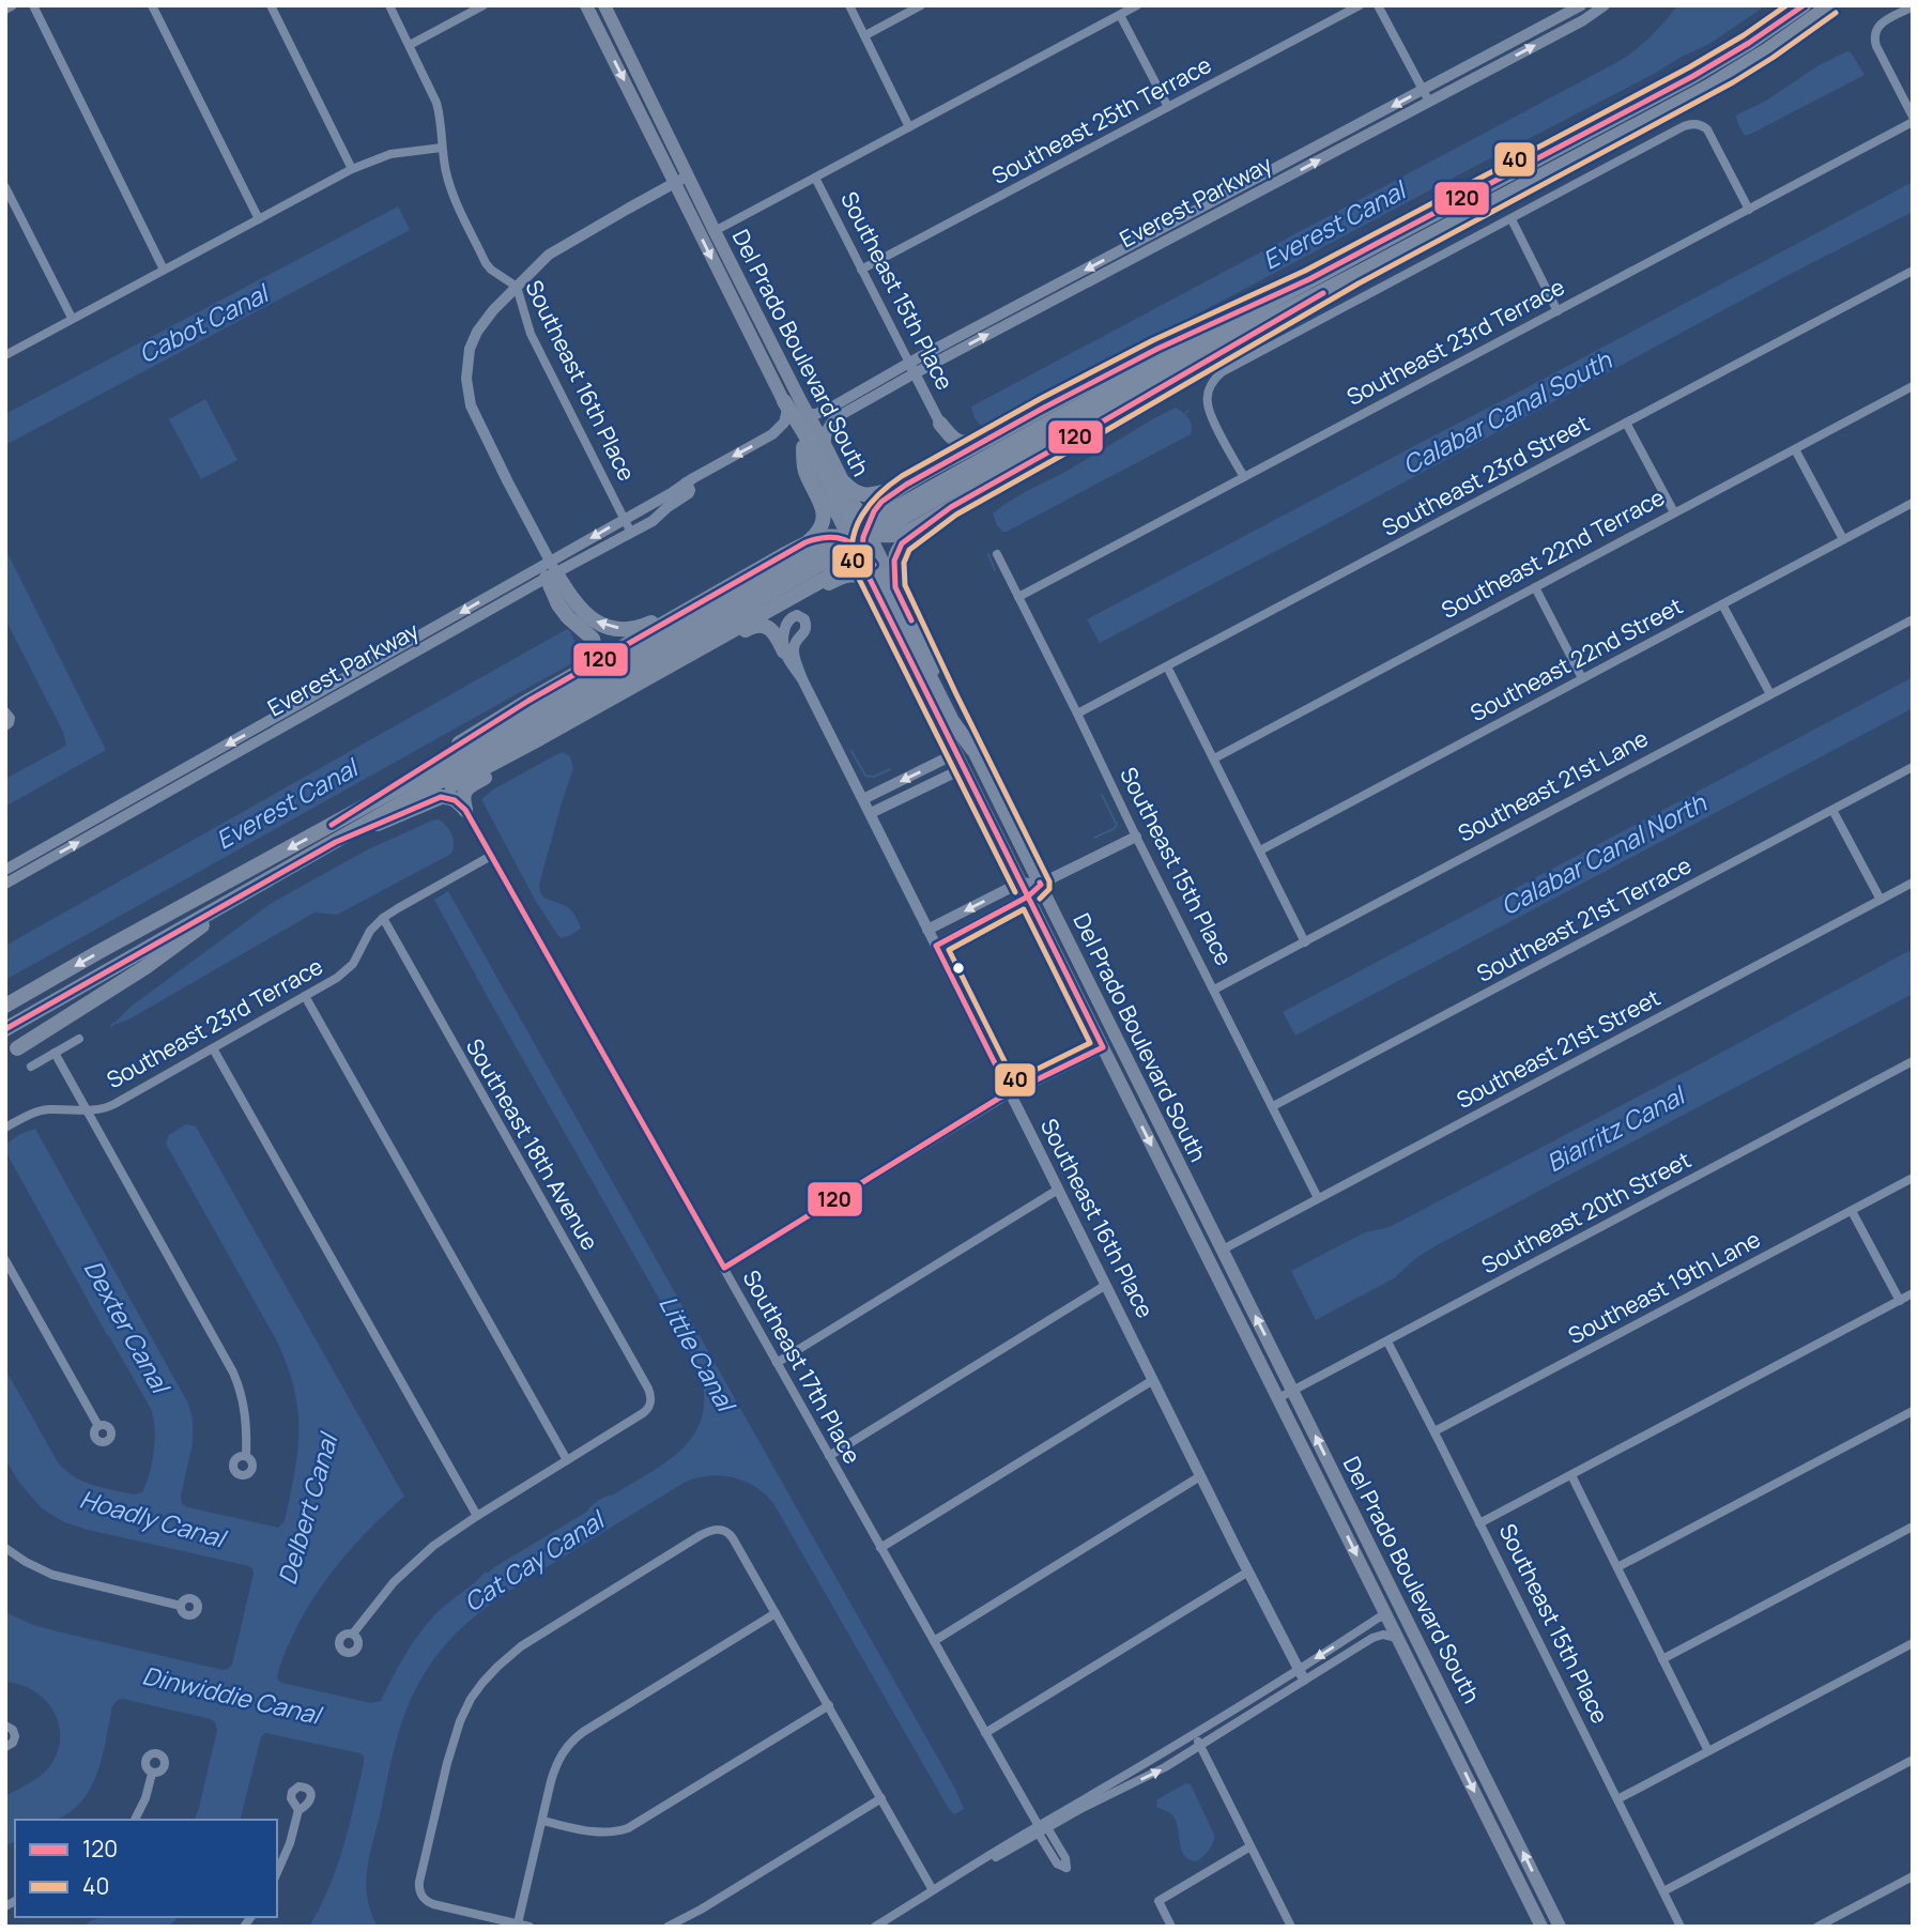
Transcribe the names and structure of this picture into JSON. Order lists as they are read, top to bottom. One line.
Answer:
{"streets":{"main road":["Del Prado Boulevard South"],"street":["Southeast 25th Terrace","Everest Parkway","Southeast 15th Place","Southeast 23rd Terrace","Southeast 16th Place","Southeast 23rd Street","Southeast 22nd Terrace","Southeast 22nd Street","Southeast 21st Lane","Southeast 21st Terrace","Southeast 21st Street","Southeast 18th Avenue","Southeast 20th Street","Southeast 19th Lane","Southeast 17th Place"]},"crossings":[["Southeast 25th Terrace","Southeast 15th Place"],["Everest Parkway","Southeast 15th Place"],["Everest Parkway","Del Prado Boulevard South"],["Everest Parkway","Southeast 16th Place"],["Southeast 15th Place","Southeast 23rd Terrace"],["Southeast 15th Place","Southeast 23rd Street"],["Southeast 15th Place","Southeast 21st Lane"],["Southeast 15th Place","Southeast 21st Terrace"],["Southeast 15th Place","Southeast 21st Street"],["Southeast 15th Place","Southeast 20th Street"],["Southeast 15th Place","Southeast 19th Lane"],["Southeast 23rd Terrace","Southeast 18th Avenue"],["Southeast 23rd Terrace","Southeast 17th Place"],["Del Prado Boulevard South","Southeast 21st Street"],["Del Prado Boulevard South","Southeast 20th Street"]],"water":["Everest Canal","Cabot Canal","Calabar Canal South","Calabar Canal North","Biarritz Canal","Dexter Canal","Little Canal","Delbert Canal","Hoadly Canal","Cat Cay Canal","Dinwiddie Canal"],"lines":["transit line 120","transit line 40"],"legend":["120","40"]}
